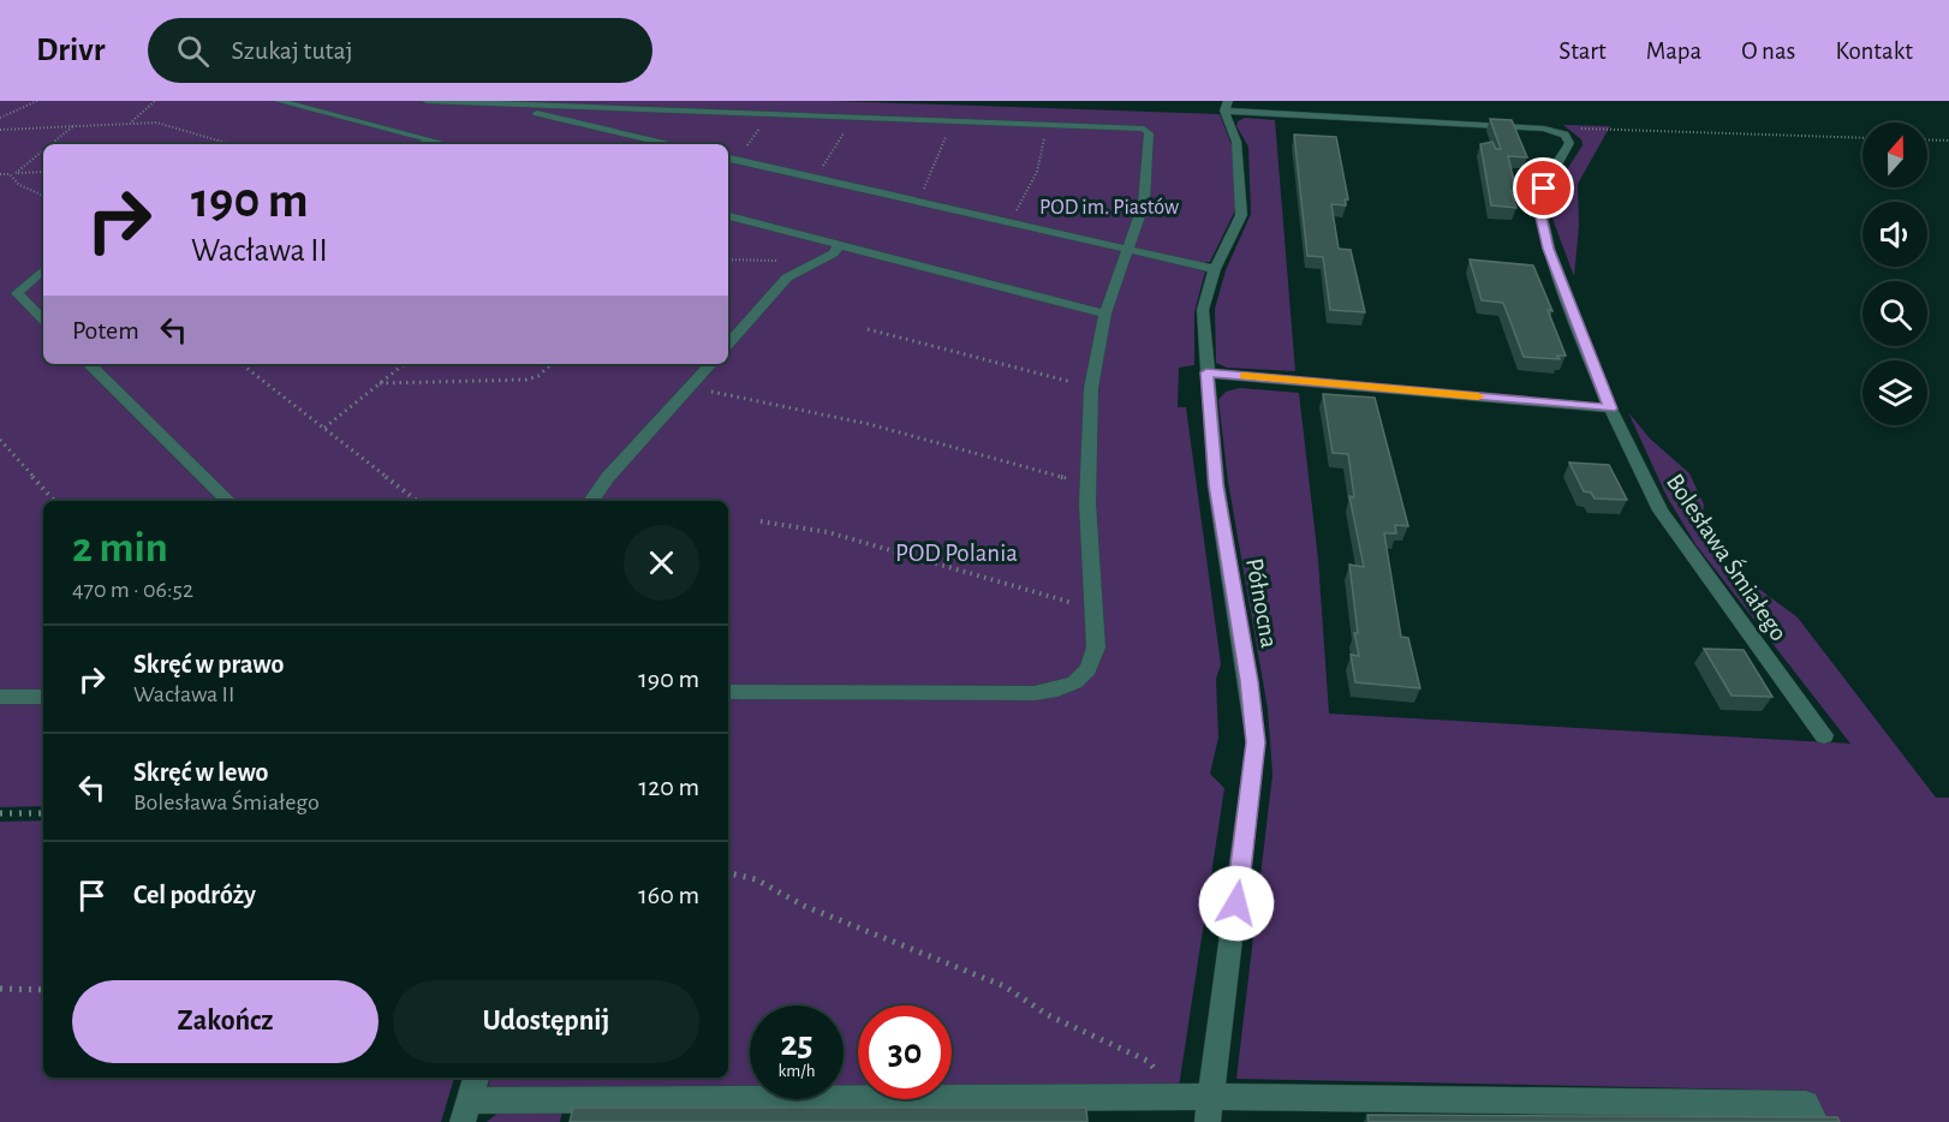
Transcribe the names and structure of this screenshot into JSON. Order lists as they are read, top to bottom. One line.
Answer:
{"streets":{"street":["Bolesława Śmiałego","Północna"]},"parks":["POD im. Piastów","POD Polania"],"north":"top","page":{"header":"Drivr","search":"Szukaj tutaj","nav":["Start","Mapa","O nas","Kontakt"],"turn":["190 m","Wacława II"],"then":"Potem","heading":["2 min","470 m · 06:52"],"list":[{"name":"Skręć w prawo","note":"Wacława II","value":"190 m"},{"name":"Skręć w lewo","note":"Bolesława Śmiałego","value":"120 m"},{"name":"Cel podróży","value":"160 m"}],"buttons":["Zakończ","Udostępnij"],"speed":"25 km/h","limit":"30"}}
